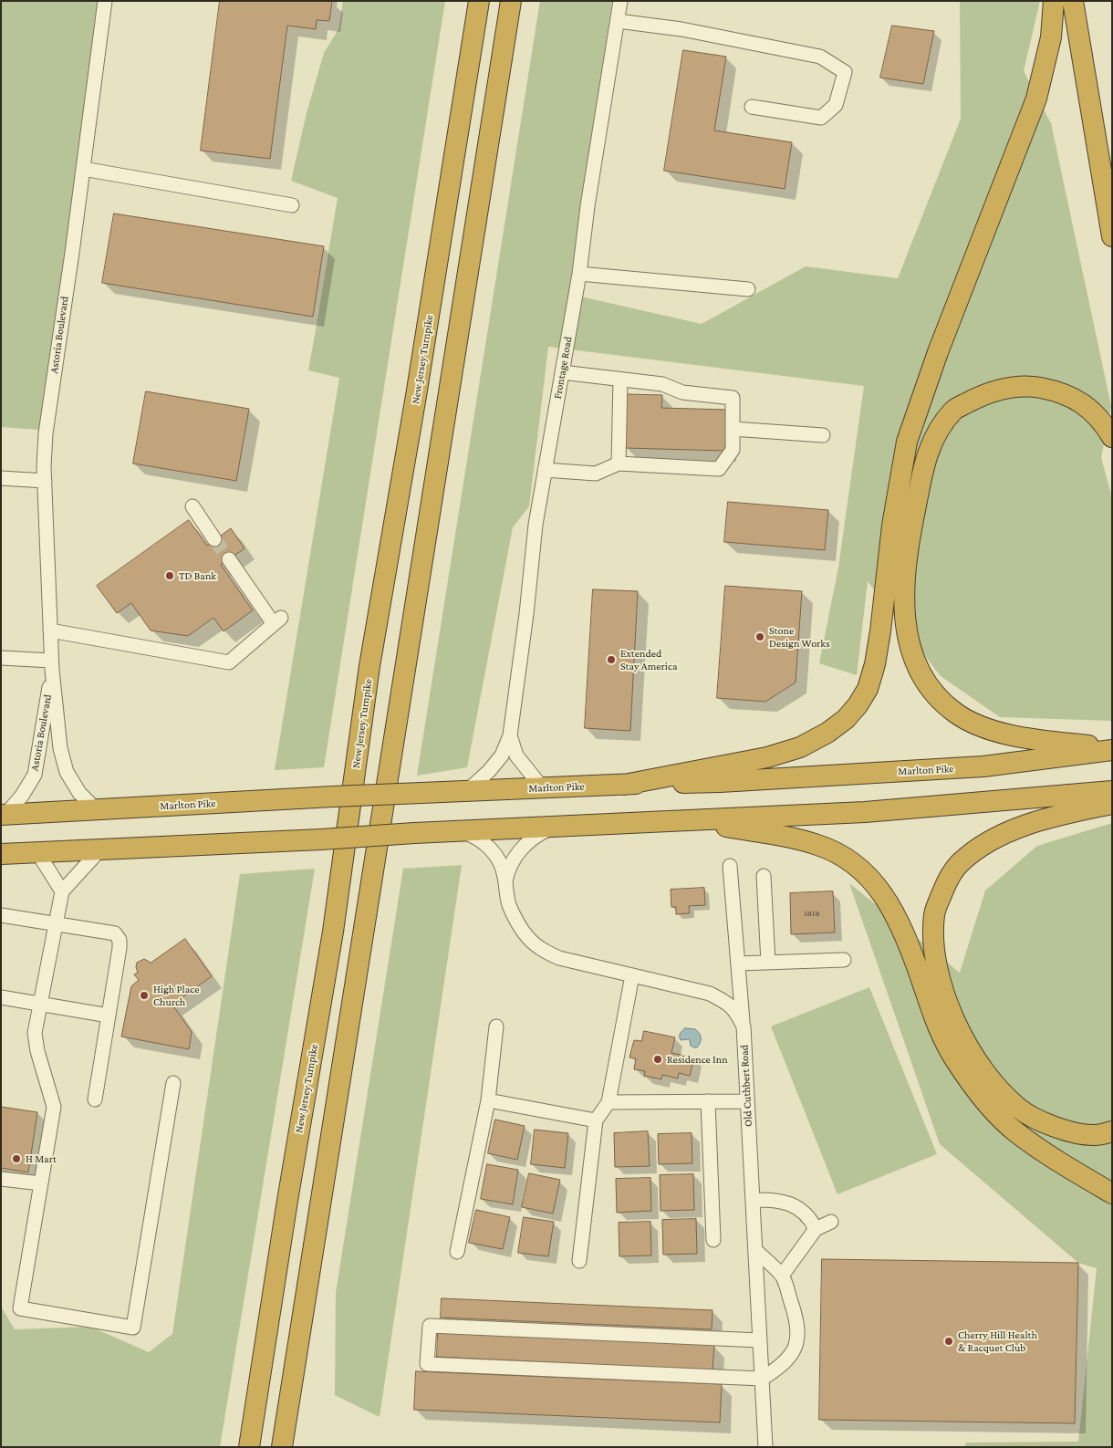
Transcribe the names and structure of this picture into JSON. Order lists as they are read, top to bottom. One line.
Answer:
{"streets":{"highway":["New Jersey Turnpike","Marlton Pike"],"street":["Astoria Boulevard","Frontage Road","Old Cuthbert Road"]},"crossings":[["Astoria Boulevard","Marlton Pike"],["Frontage Road","Marlton Pike"]],"places":["TD Bank","Stone Design Works","Extended Stay America","High Place Church","Residence Inn","H Mart","Cherry Hill Health & Racquet Club"],"house_numbers":["1818"]}
